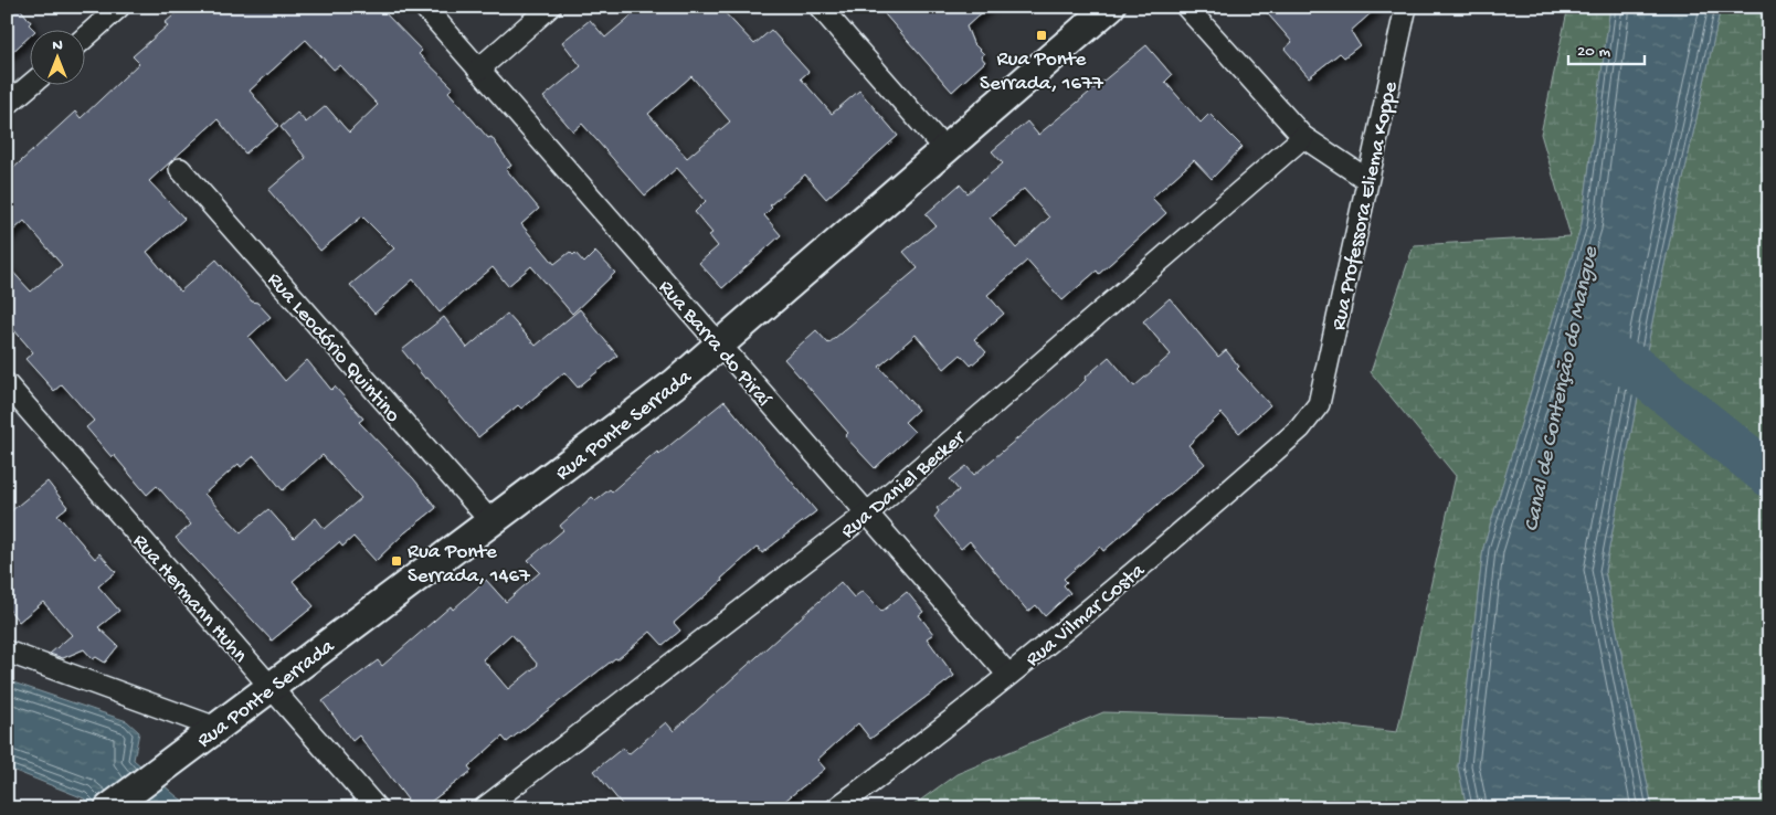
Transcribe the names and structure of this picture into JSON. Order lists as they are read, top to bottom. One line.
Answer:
{"streets":{"street":["Rua Professora Eliema Koppe","Rua Barra do Piraí","Rua Leodório Quintino","Rua Ponte Serrada","Rua Daniel Becker","Rua Hermann Huhn","Rua Vilmar Costa"]},"crossings":[["Rua Professora Eliema Koppe","Rua Vilmar Costa"],["Rua Barra do Piraí","Rua Ponte Serrada"],["Rua Barra do Piraí","Rua Daniel Becker"],["Rua Barra do Piraí","Rua Vilmar Costa"],["Rua Leodório Quintino","Rua Ponte Serrada"],["Rua Ponte Serrada","Rua Hermann Huhn"]],"water":["Canal de Contenção do Mangue"],"places":{"transit":["Rua Ponte Serrada, 1677","Rua Ponte Serrada, 1467"]},"scale_bar":"20 m","north":"top"}
